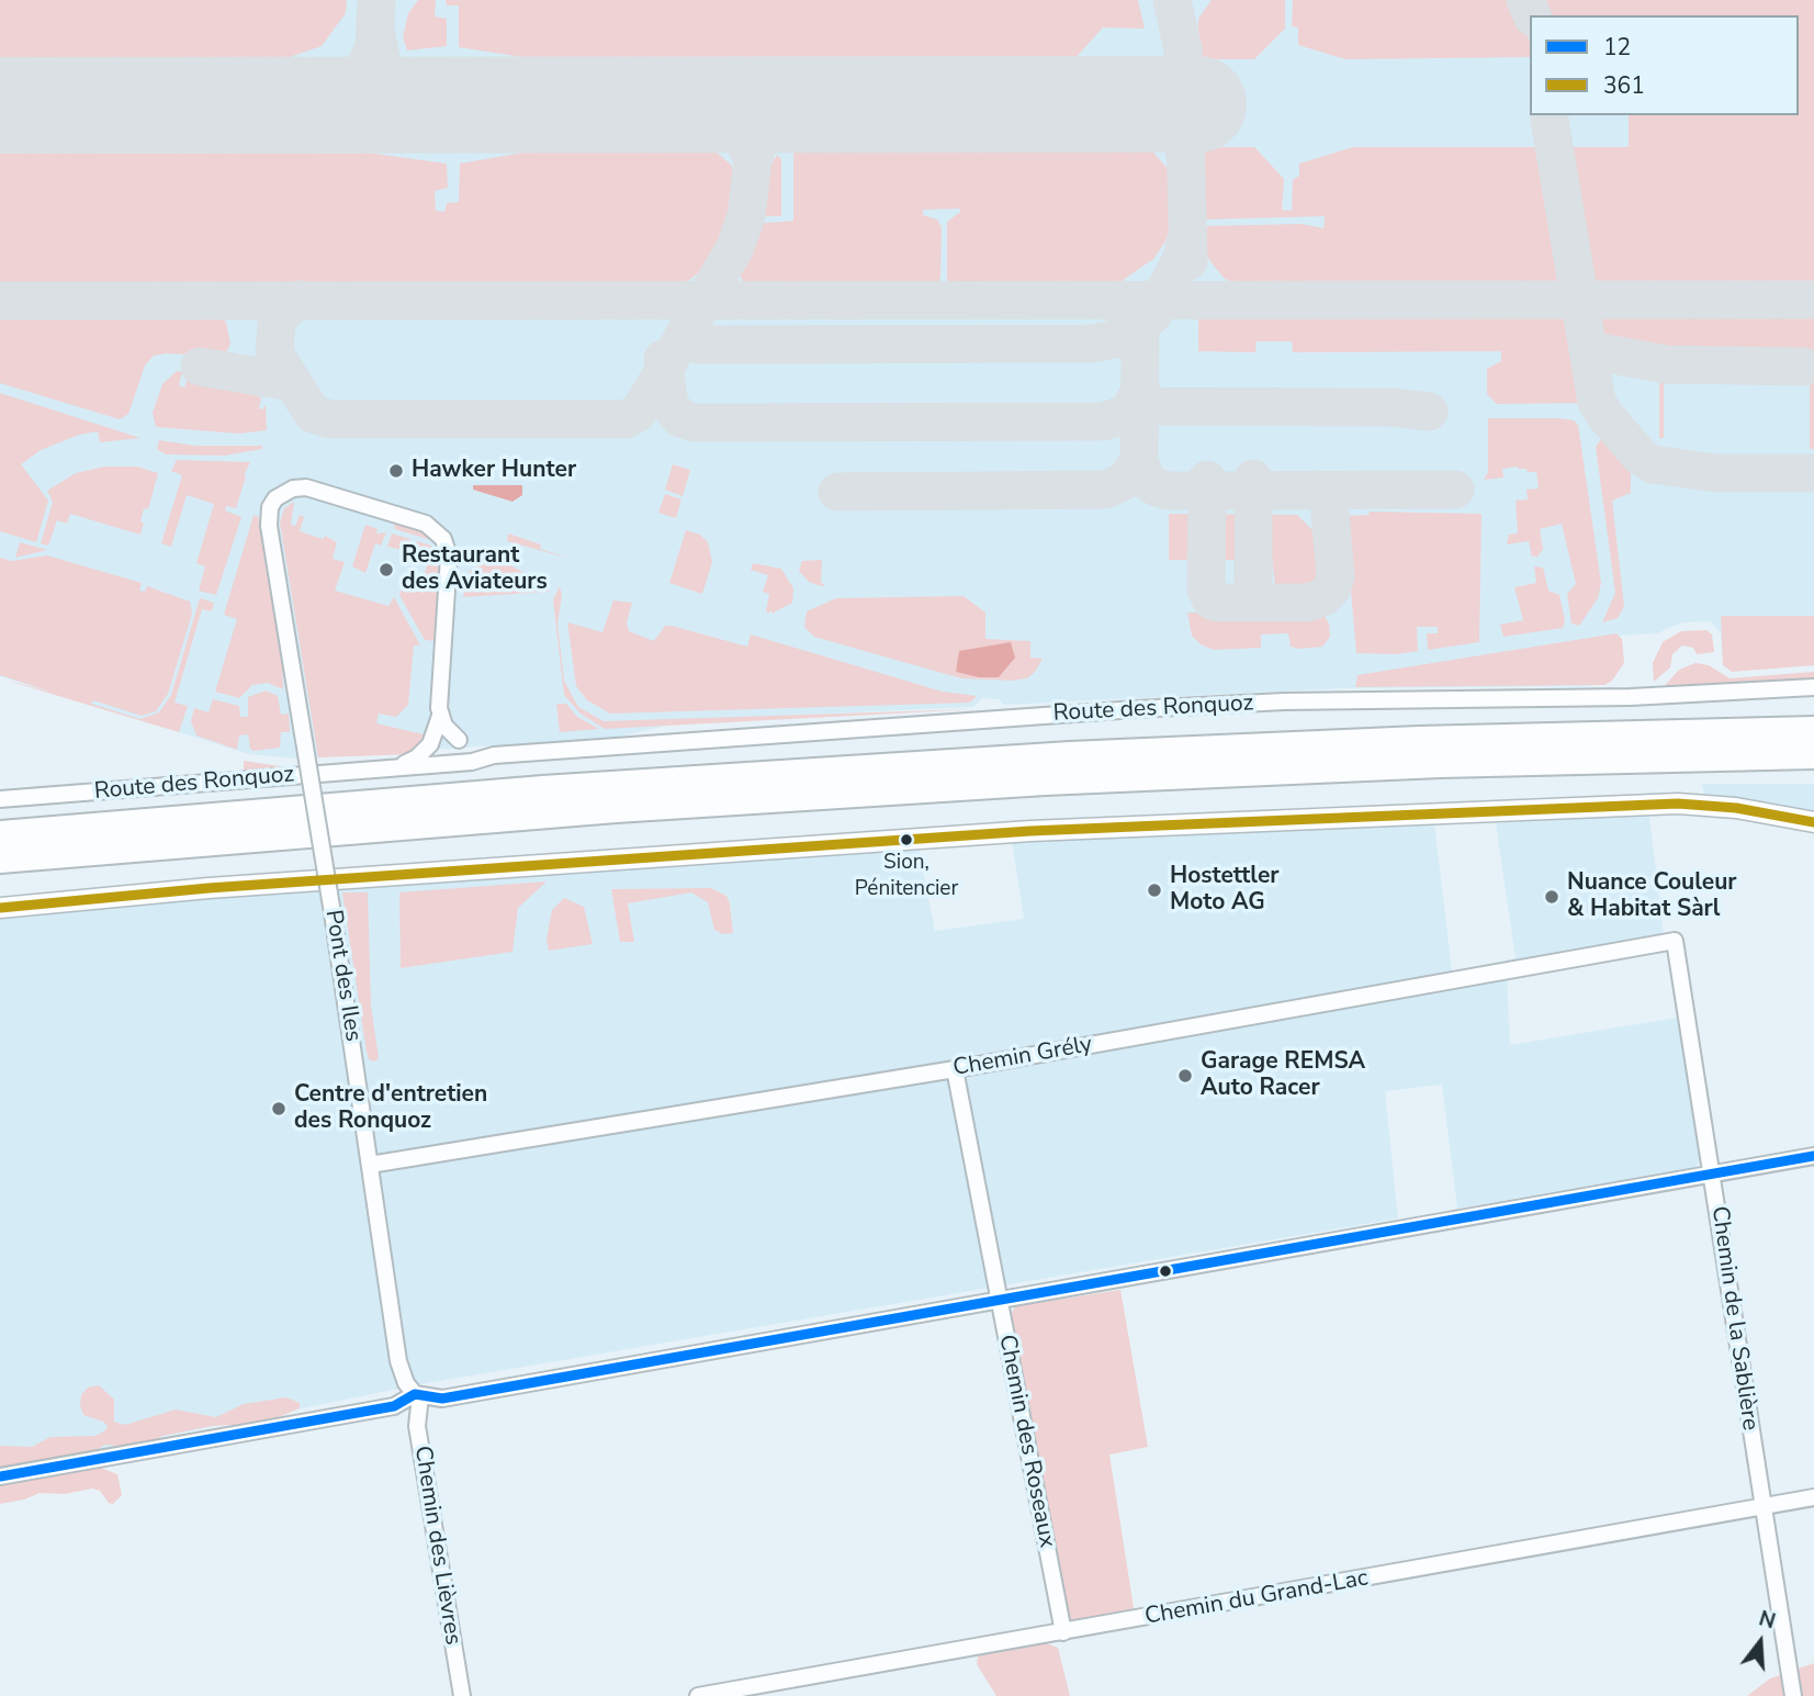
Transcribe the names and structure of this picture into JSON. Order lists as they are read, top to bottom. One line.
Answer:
{"streets":{"street":["Route des Ronquoz","Pont des Iles","Chemin Grély","Chemin de la Sablière","Chemin des Roseaux","Chemin des Lièvres","Chemin du Grand-Lac"]},"crossings":[["Pont des Iles","Chemin Grély"],["Pont des Iles","Chemin des Lièvres"],["Chemin Grély","Chemin de la Sablière"],["Chemin Grély","Chemin des Roseaux"],["Chemin de la Sablière","Chemin du Grand-Lac"],["Chemin des Roseaux","Chemin du Grand-Lac"]],"places":["Hawker Hunter","Restaurant des Aviateurs","Sion, Pénitencier","Hostettler Moto AG","Nuance Couleur & Habitat Sàrl","Garage REMSA Auto Racer","Centre d'entretien des Ronquoz"],"lines":["transit line 361","transit line 12"],"legend":["12","361"],"north":"top"}
